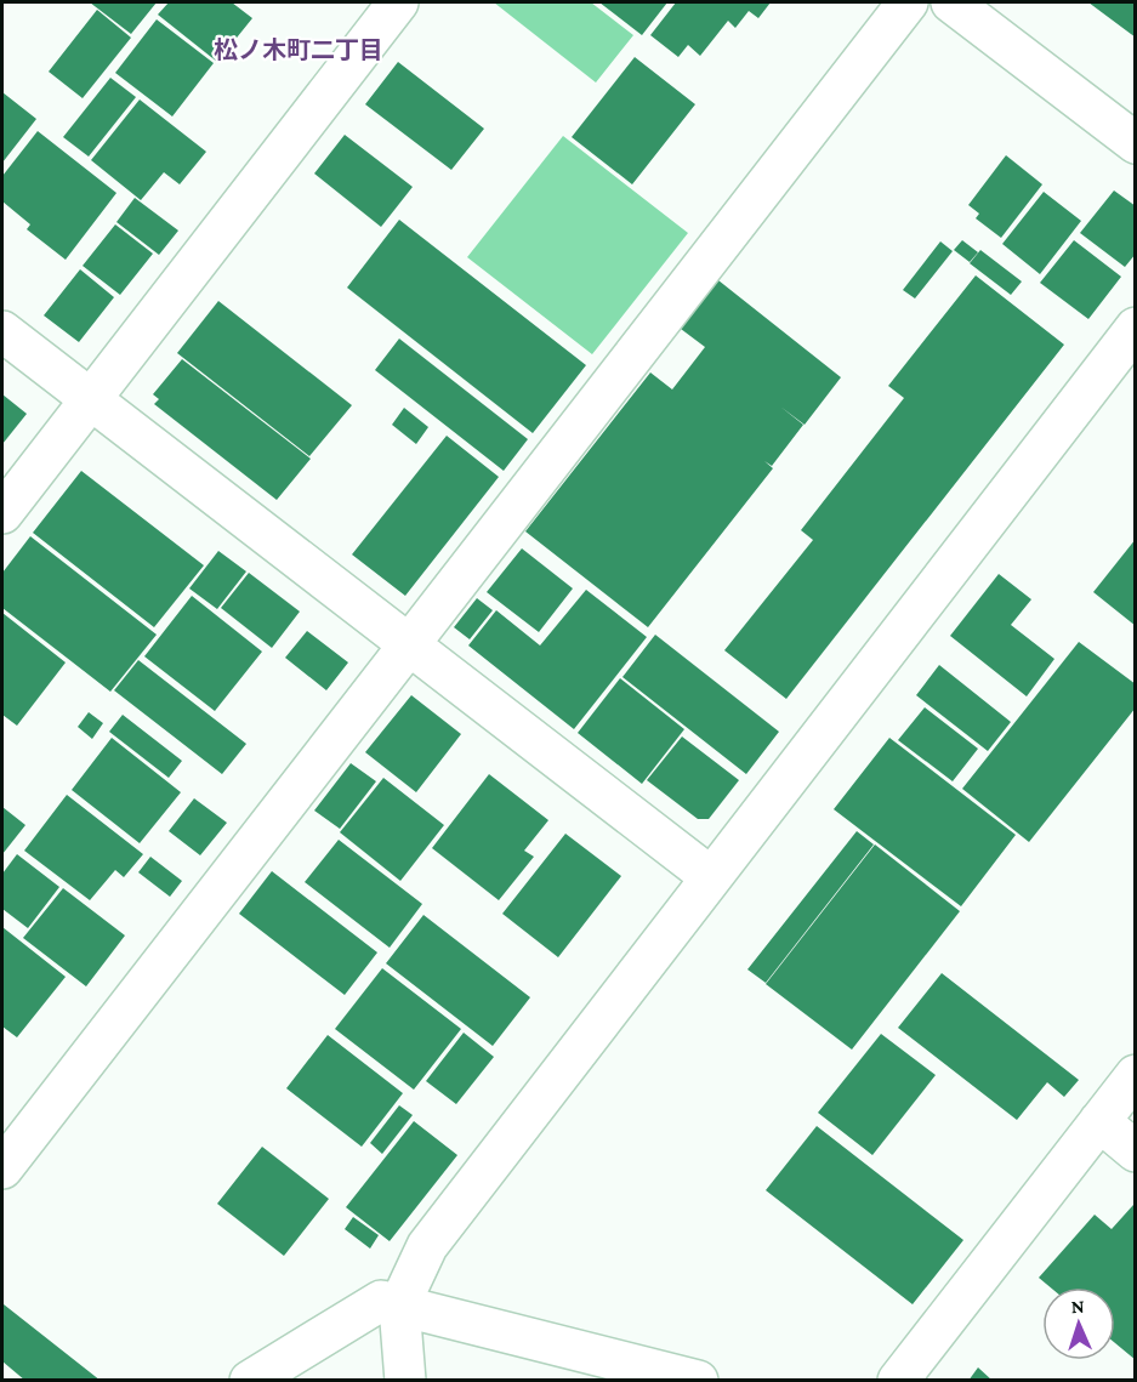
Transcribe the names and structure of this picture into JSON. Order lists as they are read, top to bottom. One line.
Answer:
{"districts":["松ノ木町二丁目"],"north":"top"}
